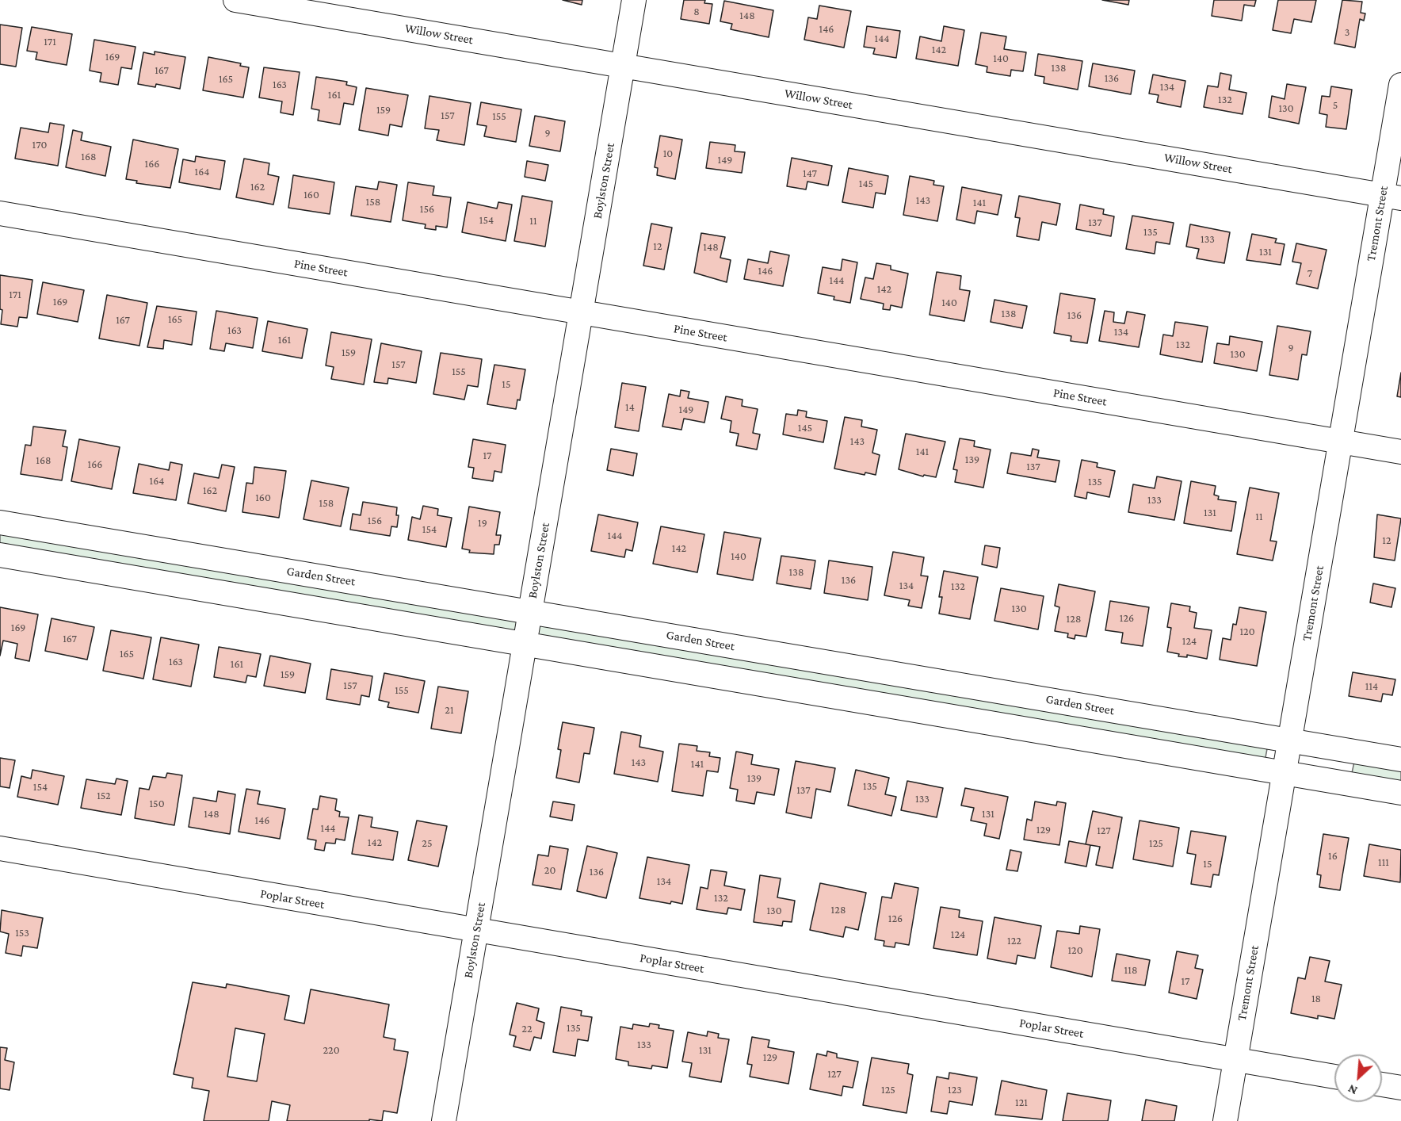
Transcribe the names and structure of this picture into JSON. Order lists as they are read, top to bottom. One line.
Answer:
{"streets":{"street":["Willow Street","Boylston Street","Tremont Street","Pine Street","Garden Street","Poplar Street"]},"crossings":[["Willow Street","Boylston Street"],["Willow Street","Tremont Street"],["Boylston Street","Pine Street"],["Boylston Street","Garden Street"],["Boylston Street","Poplar Street"],["Tremont Street","Pine Street"],["Tremont Street","Garden Street"],["Tremont Street","Poplar Street"]],"house_numbers":["8","148","146","3","144","171","142","169","140","138","167","136","165","163","134","161","132","5","130","159","157","155","9","170","10","168","149","166","164","147","145","162","160","143","158","141","156","154","11","137","135","133","12","148","131","146","7","144","142","171","169","140","138","136","165","167","163","134","161","132","9","159","130","157","155","15","14","149","145","143","141","17","139","168","166","137","164","135","162","160","133","158","131","11","156","19","154","144","12","142","140","138","136","134","132","130","126","128","169","120","167","124","165","163","161","159","157","114","155","21","143","141","139","135","154","137","152","133","150","148","131","146","144","129","127","142","25","125","16","111","15","20","136","134","132","128","130","126","153","124","122","120","118","17","18","135","22","133","220","131","129","127","125","123","121"],"north":"bottom left"}
